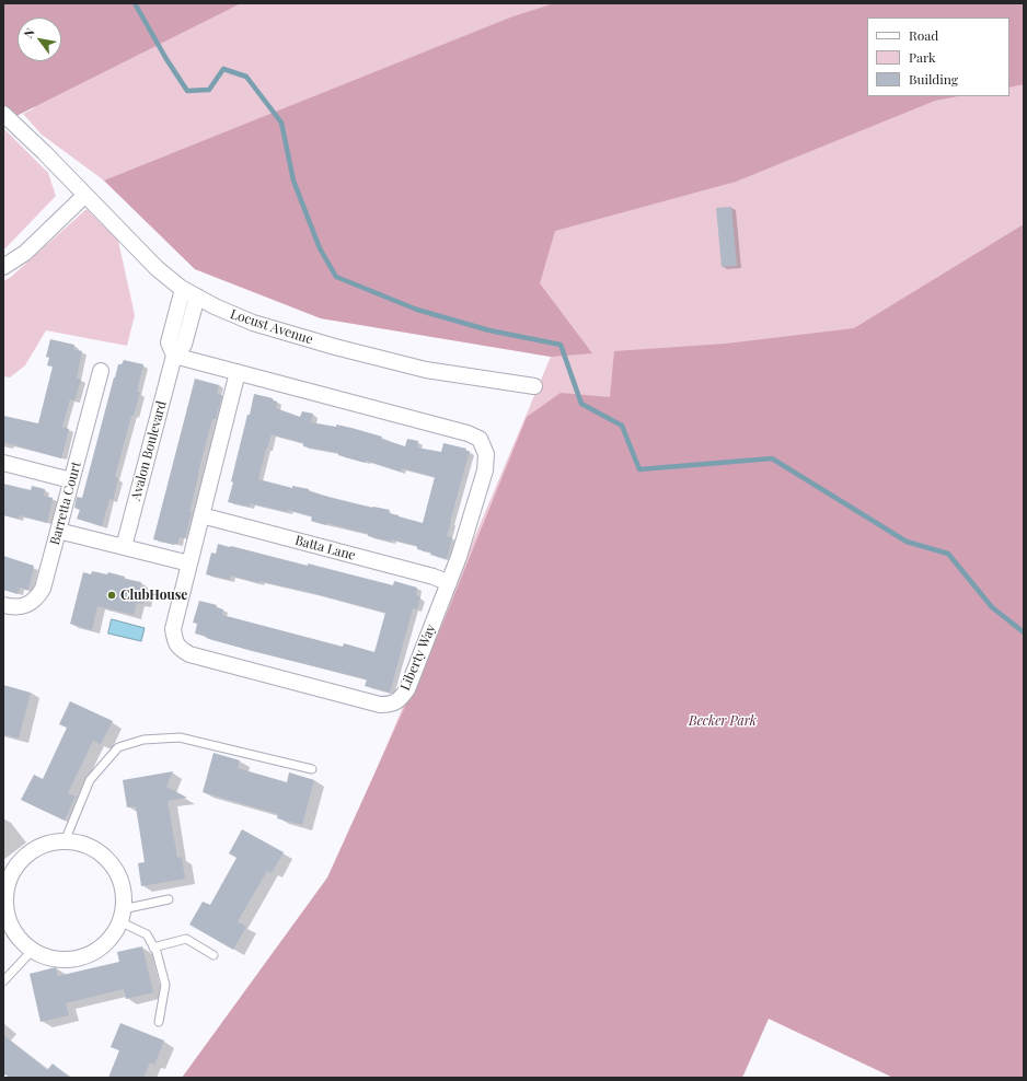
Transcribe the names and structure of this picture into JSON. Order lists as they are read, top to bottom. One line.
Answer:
{"streets":{"street":["Locust Avenue","Avalon Boulevard","Barretta Court","Batta Lane","Liberty Way"]},"crossings":[["Locust Avenue","Avalon Boulevard"],["Avalon Boulevard","Liberty Way"],["Batta Lane","Liberty Way"]],"parks":["Becker Park"],"places":["ClubHouse"],"legend":["Road","Park","Building"],"north":"top left"}
